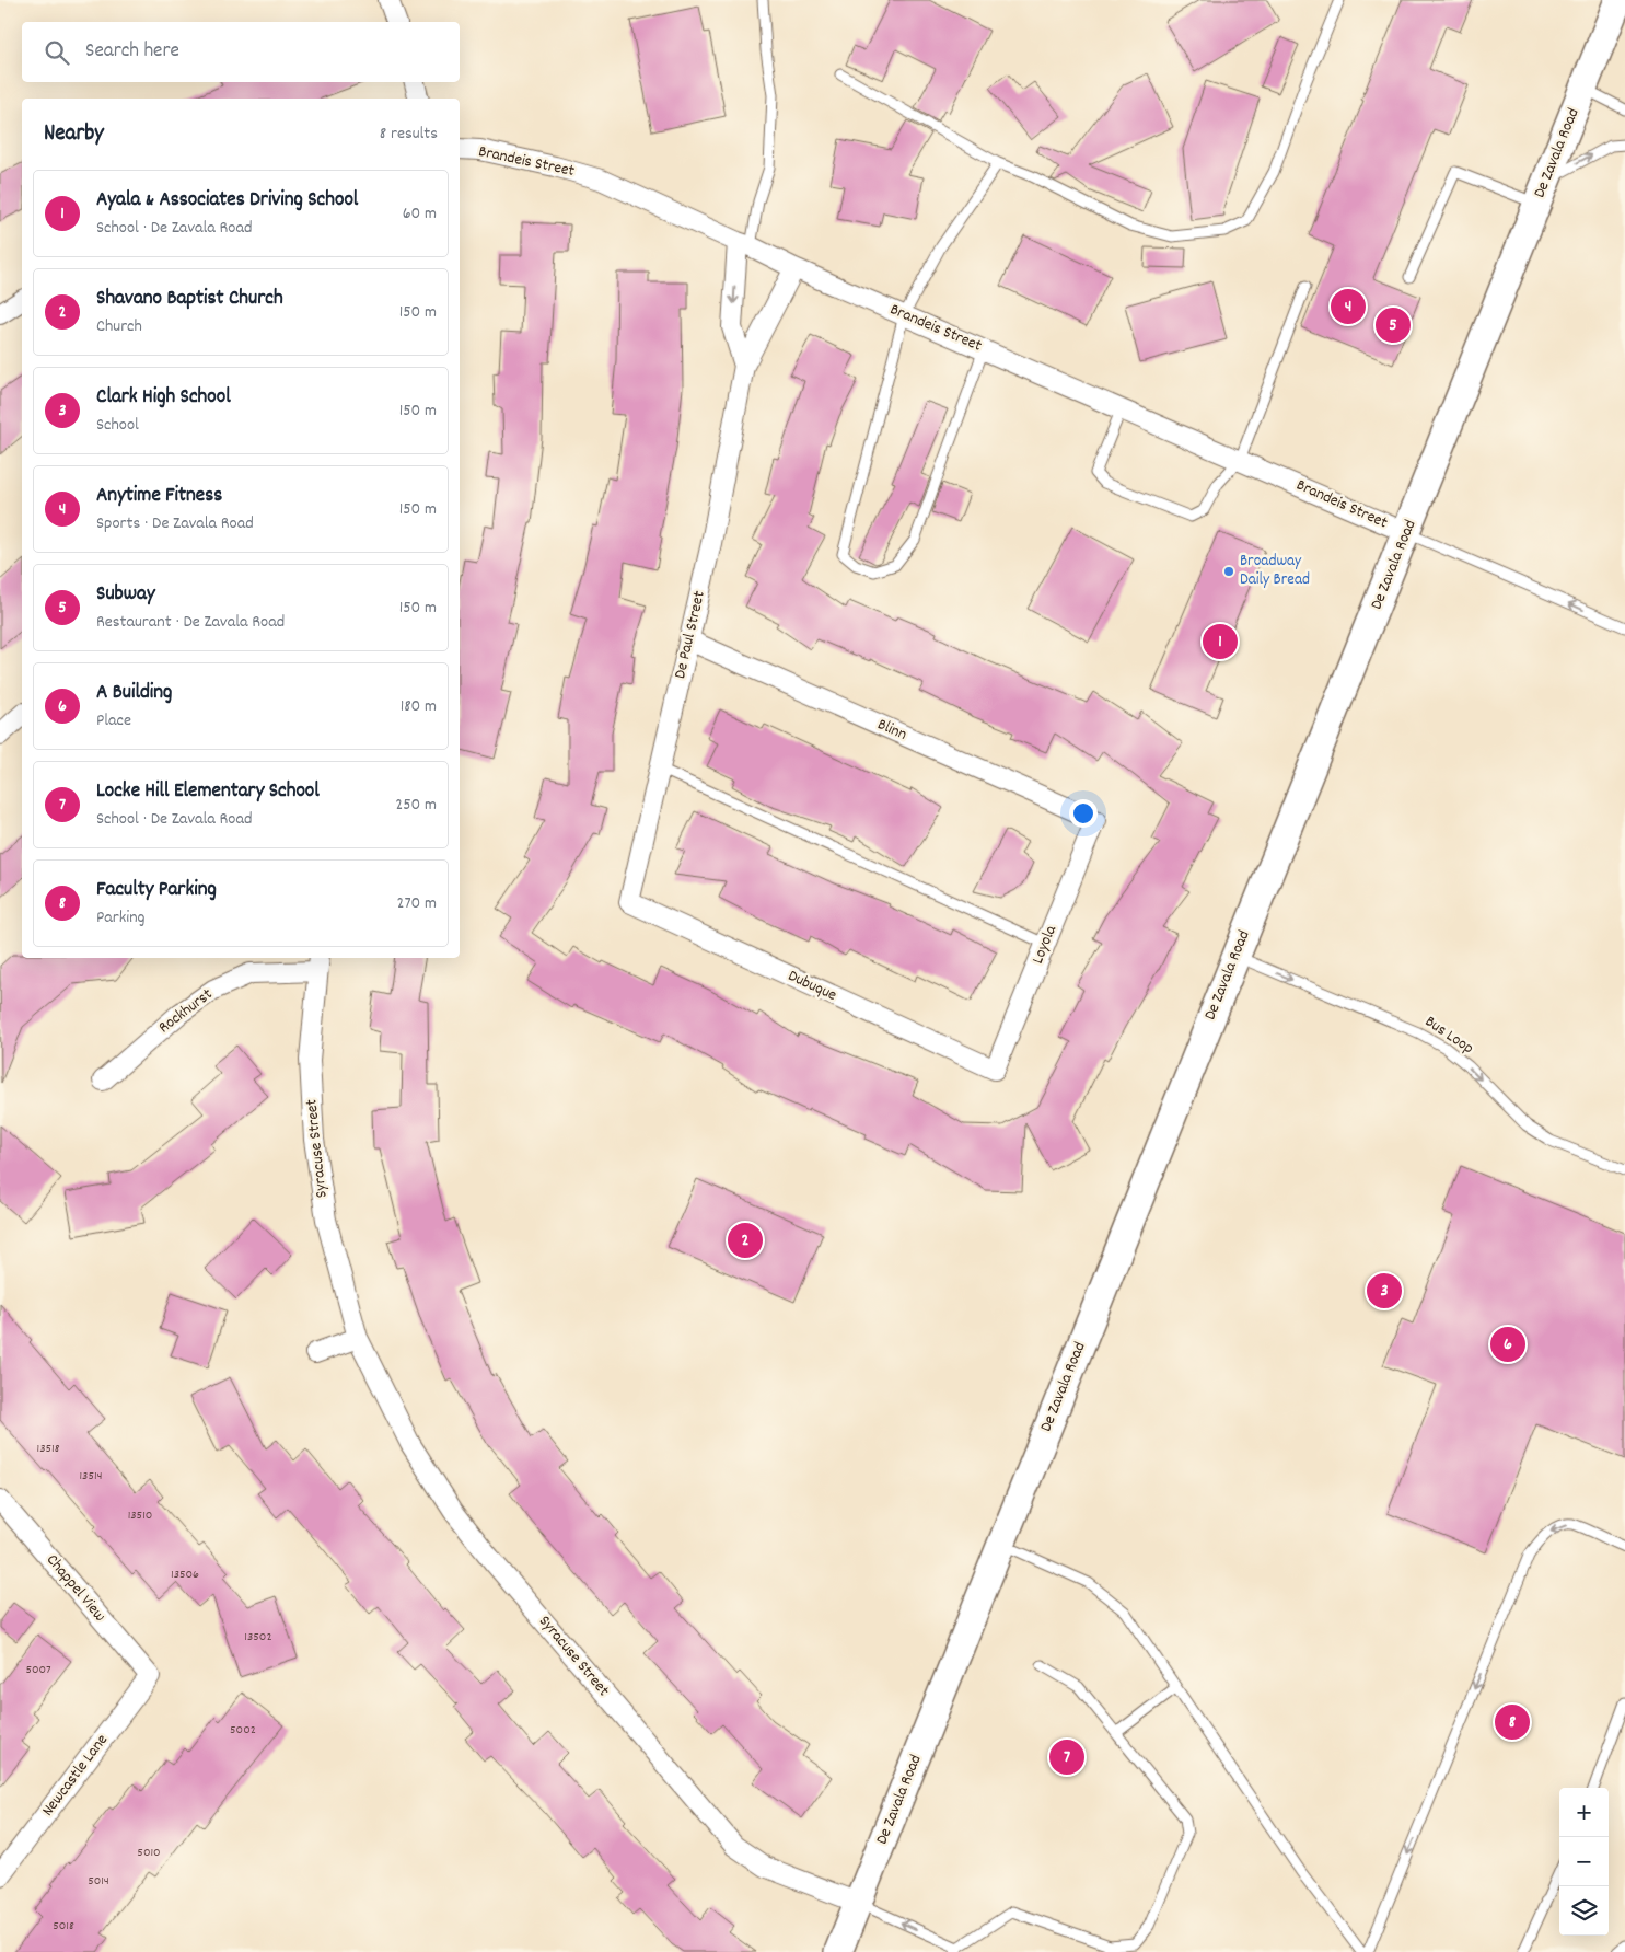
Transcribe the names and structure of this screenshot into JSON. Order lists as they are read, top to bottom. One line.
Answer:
{"streets":{"main road":["De Zavala Road"],"street":["Brandeis Street","De Paul Street","Blinn","Loyola","Dubuque","Rockhurst","Syracuse Street","Chappel View","Newcastle Lane"],"lane":["Bus Loop"]},"crossings":[["De Zavala Road","Brandeis Street"],["De Zavala Road","Bus Loop"],["De Zavala Road","Syracuse Street"],["Brandeis Street","De Paul Street"],["De Paul Street","Blinn"],["De Paul Street","Dubuque"],["Blinn","Loyola"],["Loyola","Dubuque"],["Rockhurst","Syracuse Street"],["Chappel View","Newcastle Lane"]],"one_way":["Bus Loop"],"places":["Broadway Daily Bread"],"house_numbers":["13518","13514","13510","13506","13502","5007","5002","5010","5014","5018"],"page":{"search":"Search here","heading":["Nearby","8 results"],"list":[{"mark":"1","name":"Ayala & Associates Driving School","note":"School · De Zavala Road","value":"60 m"},{"mark":"2","name":"Shavano Baptist Church","note":"Church","value":"150 m"},{"mark":"3","name":"Clark High School","note":"School","value":"150 m"},{"mark":"4","name":"Anytime Fitness","note":"Sports · De Zavala Road","value":"150 m"},{"mark":"5","name":"Subway","note":"Restaurant · De Zavala Road","value":"150 m"},{"mark":"6","name":"A Building","note":"Place","value":"180 m"},{"mark":"7","name":"Locke Hill Elementary School","note":"School · De Zavala Road","value":"250 m"},{"mark":"8","name":"Faculty Parking","note":"Parking","value":"270 m"}],"pins":["4","5","1","2","3","6","8","7"],"map_buttons":["+","−"]}}
